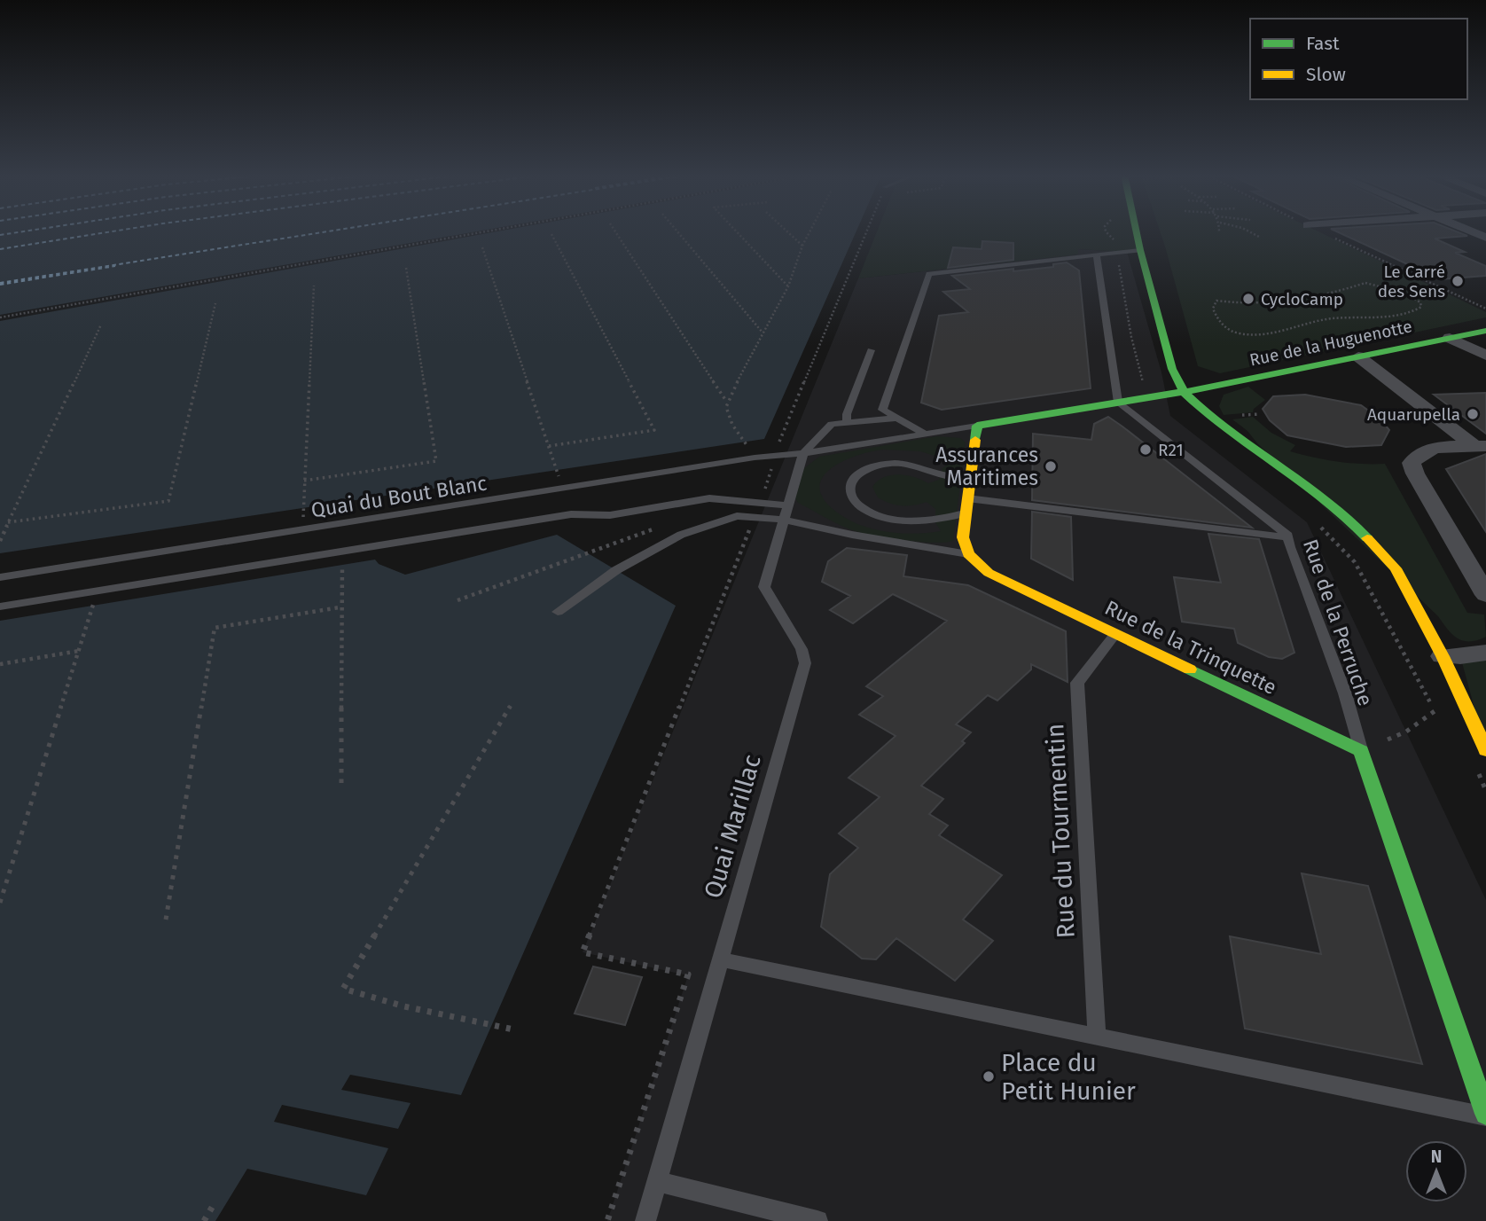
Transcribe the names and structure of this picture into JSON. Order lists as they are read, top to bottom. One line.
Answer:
{"streets":{"street":["Rue de la Huguenotte","Rue de la Trinquette"],"lane":["Quai du Bout Blanc","Rue de la Perruche","Quai Marillac","Rue du Tourmentin"]},"crossings":[["Quai du Bout Blanc","Quai Marillac"],["Rue de la Perruche","Rue de la Trinquette"],["Rue de la Trinquette","Rue du Tourmentin"]],"places":["Le Carré des Sens","CycloCamp","Aquarupella","R21","Assurances Maritimes","Place du Petit Hunier"],"legend":["Fast","Slow"],"north":"top"}
